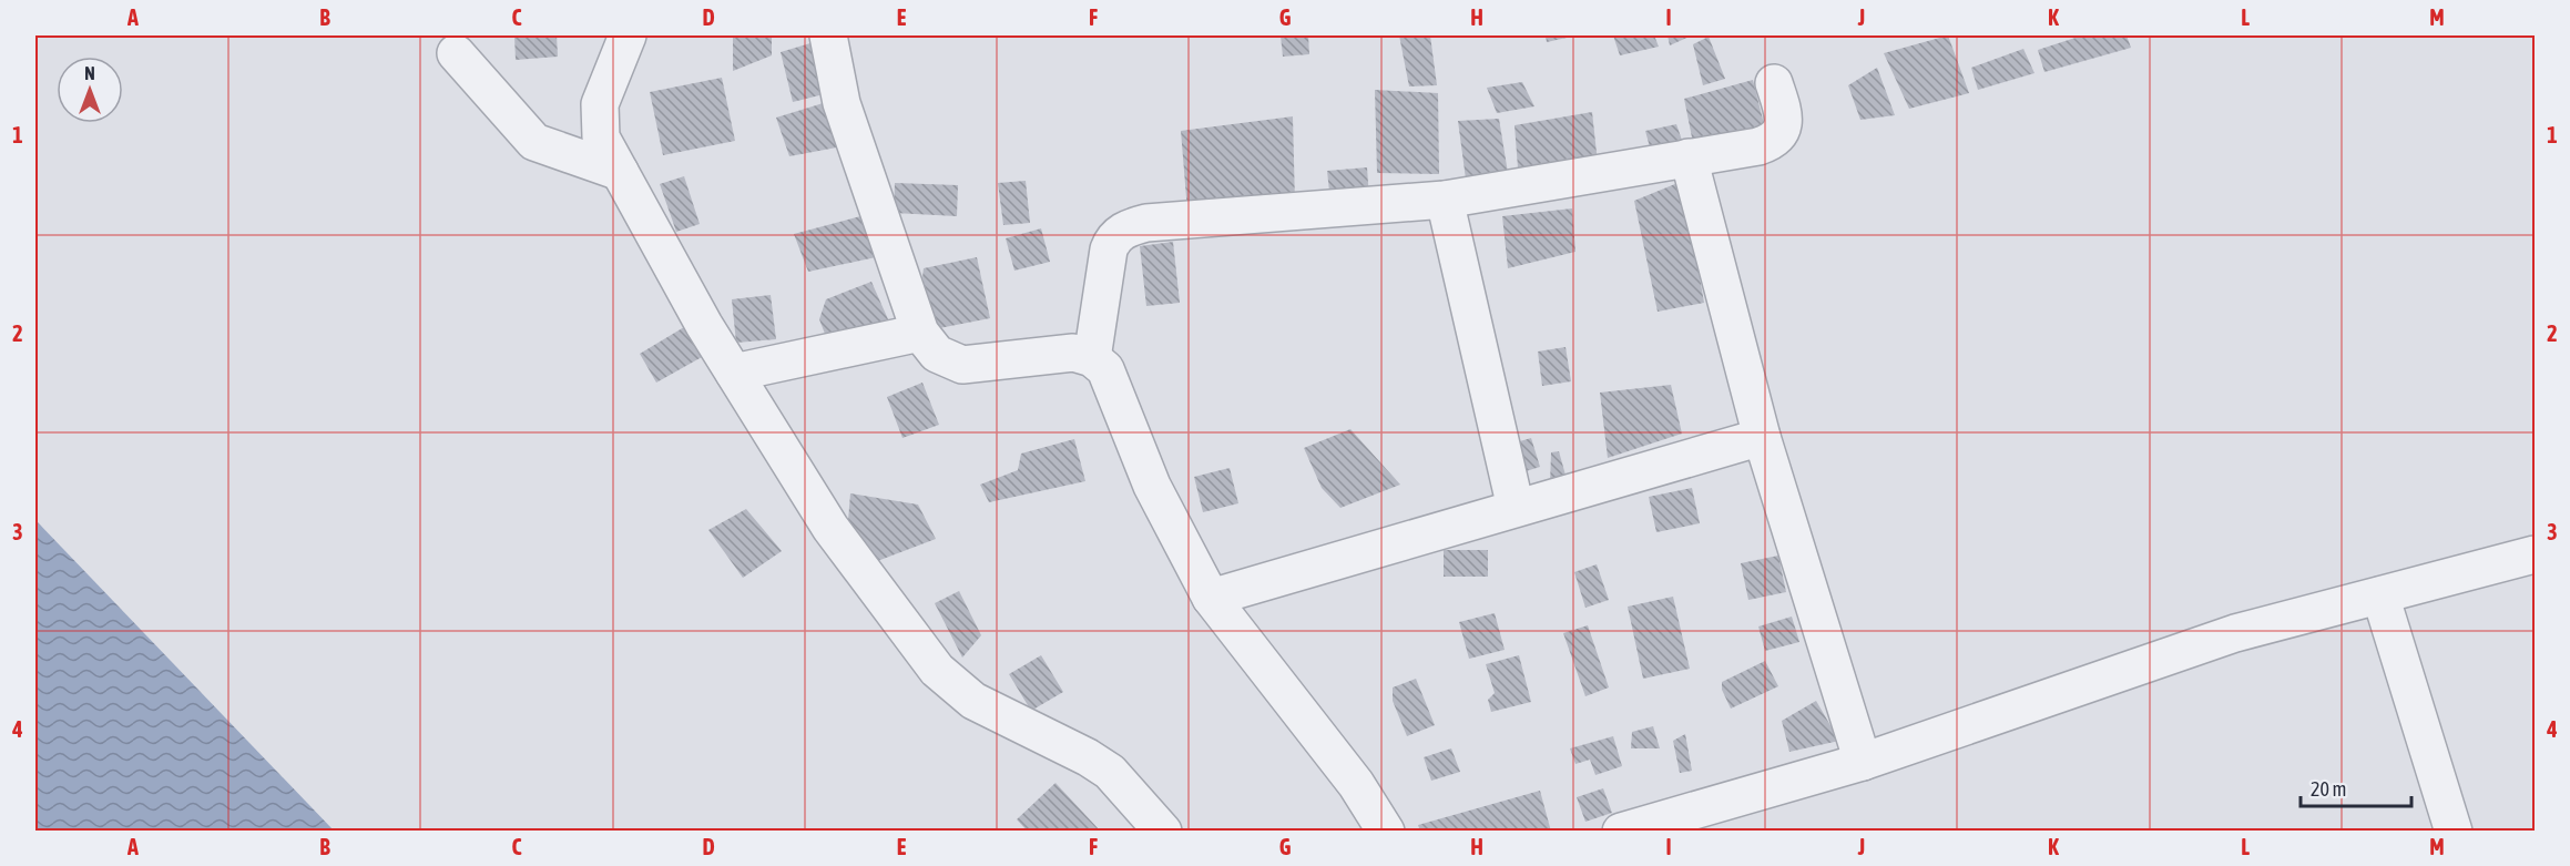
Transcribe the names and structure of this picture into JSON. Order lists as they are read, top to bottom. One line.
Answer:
{"scale_bar":"20 m","north":"top","grid":{"columns":["A","B","C","D","E","F","G","H","I","J","K","L","M"],"rows":["1","2","3","4"]}}
